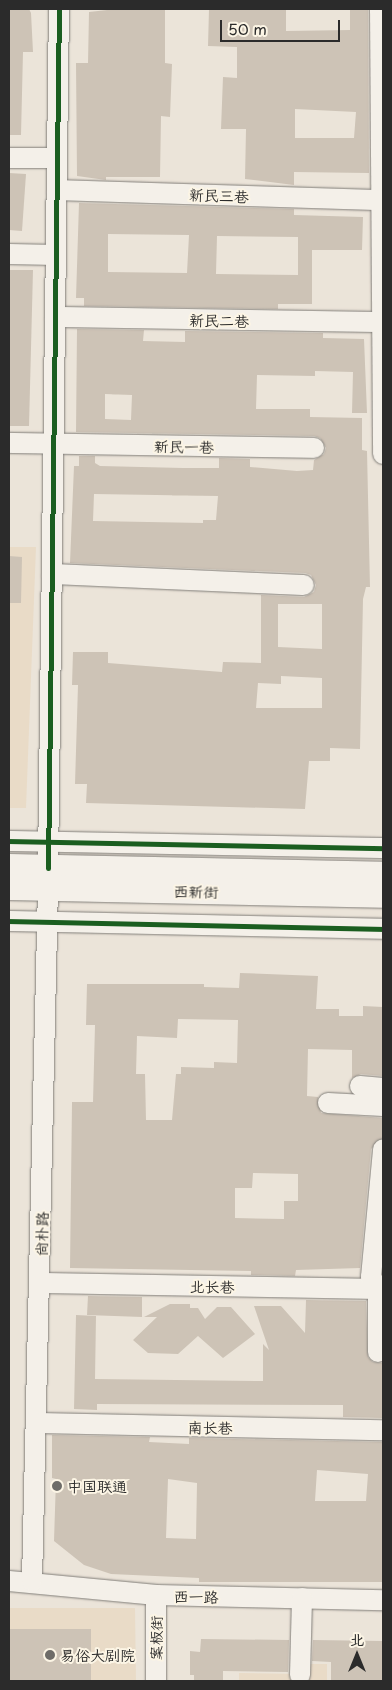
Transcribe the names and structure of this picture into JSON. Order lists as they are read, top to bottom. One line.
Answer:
{"streets":{"main road":["西新街"],"street":["新民三巷","新民二巷","新民一巷","尚朴路","北长巷","南长巷","西一路","案板街"]},"crossings":[["新民三巷","尚朴路"],["新民二巷","尚朴路"],["新民一巷","尚朴路"],["西新街","尚朴路"],["尚朴路","北长巷"],["尚朴路","南长巷"],["尚朴路","西一路"],["西一路","案板街"]],"places":["中国联通","易俗大剧院"],"scale_bar":"50 m","north":"top"}
